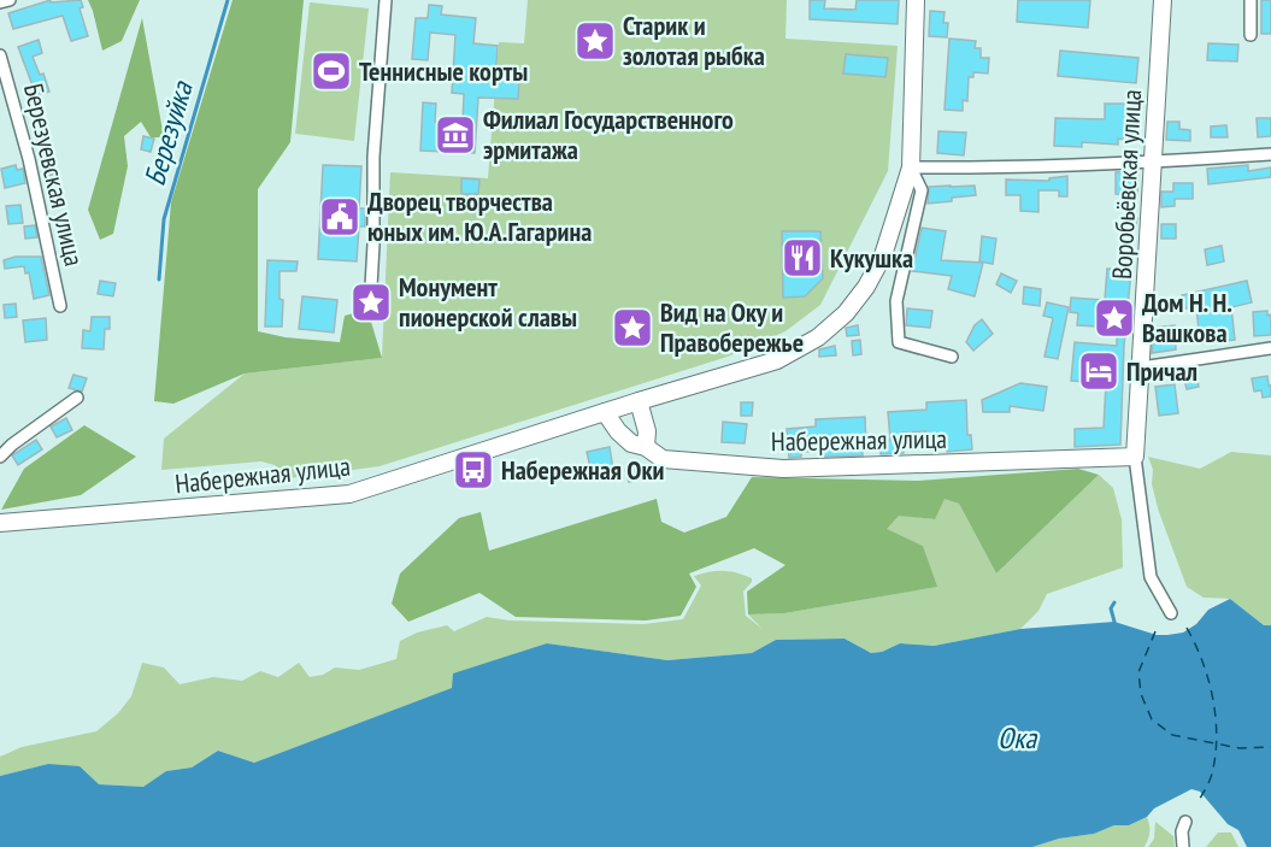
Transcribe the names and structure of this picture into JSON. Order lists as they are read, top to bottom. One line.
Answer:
{"streets":{"main road":["Воробьёвская улица","Набережная улица"],"street":["Березуевская улица"]},"crossings":[["Воробьёвская улица","Набережная улица"]],"water":["Березуйка","Ока"],"places":{"place":["Старик и золотая рыбка","Монумент пионерской славы","Дом Н. Н. Вашкова","Вид на Оку и Правобережье"],"sports":["Теннисные корты"],"museum":["Филиал Государственного эрмитажа"],"public building":["Дворец творчества юных им. Ю.А.Гагарина"],"restaurant":["Кукушка"],"hotel":["Причал"],"bus stop":["Набережная Оки"]}}
